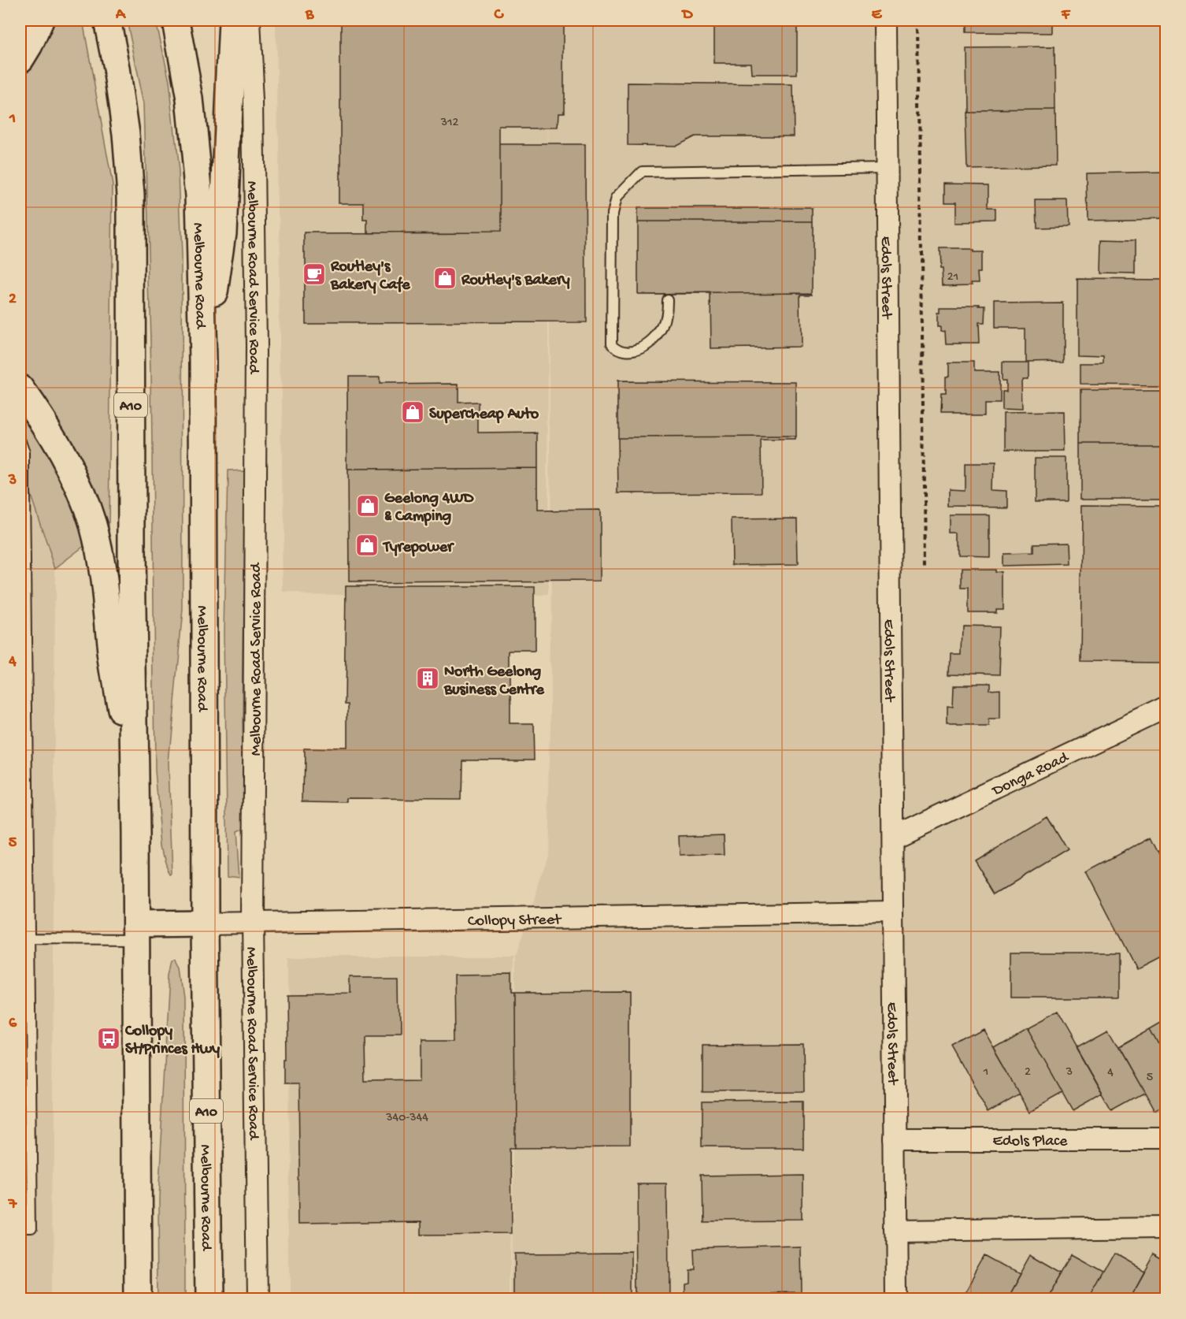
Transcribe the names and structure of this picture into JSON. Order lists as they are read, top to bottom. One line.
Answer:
{"streets":{"highway":["Melbourne Road","A10","Collopy Street"],"street":["Melbourne Road Service Road","Edols Street","Donga Road","Edols Place"]},"crossings":[["Melbourne Road","Collopy Street"],["Melbourne Road Service Road","Collopy Street"],["Edols Street","Donga Road"],["Edols Street","Collopy Street"],["Edols Street","Edols Place"],["A10","Collopy Street"]],"places":{"cafe":["Routley's Bakery Cafe"],"shop":["Routley's Bakery","Supercheap Auto","Geelong 4WD & Camping","Tyrepower"],"building":["North Geelong Business Centre"],"bus stop":["Collopy St/Princes Hwy"]},"house_numbers":["312","21","1","2","3","4","5","340-344"],"grid":{"columns":["A","B","C","D","E","F"],"rows":["1","2","3","4","5","6","7"]}}
